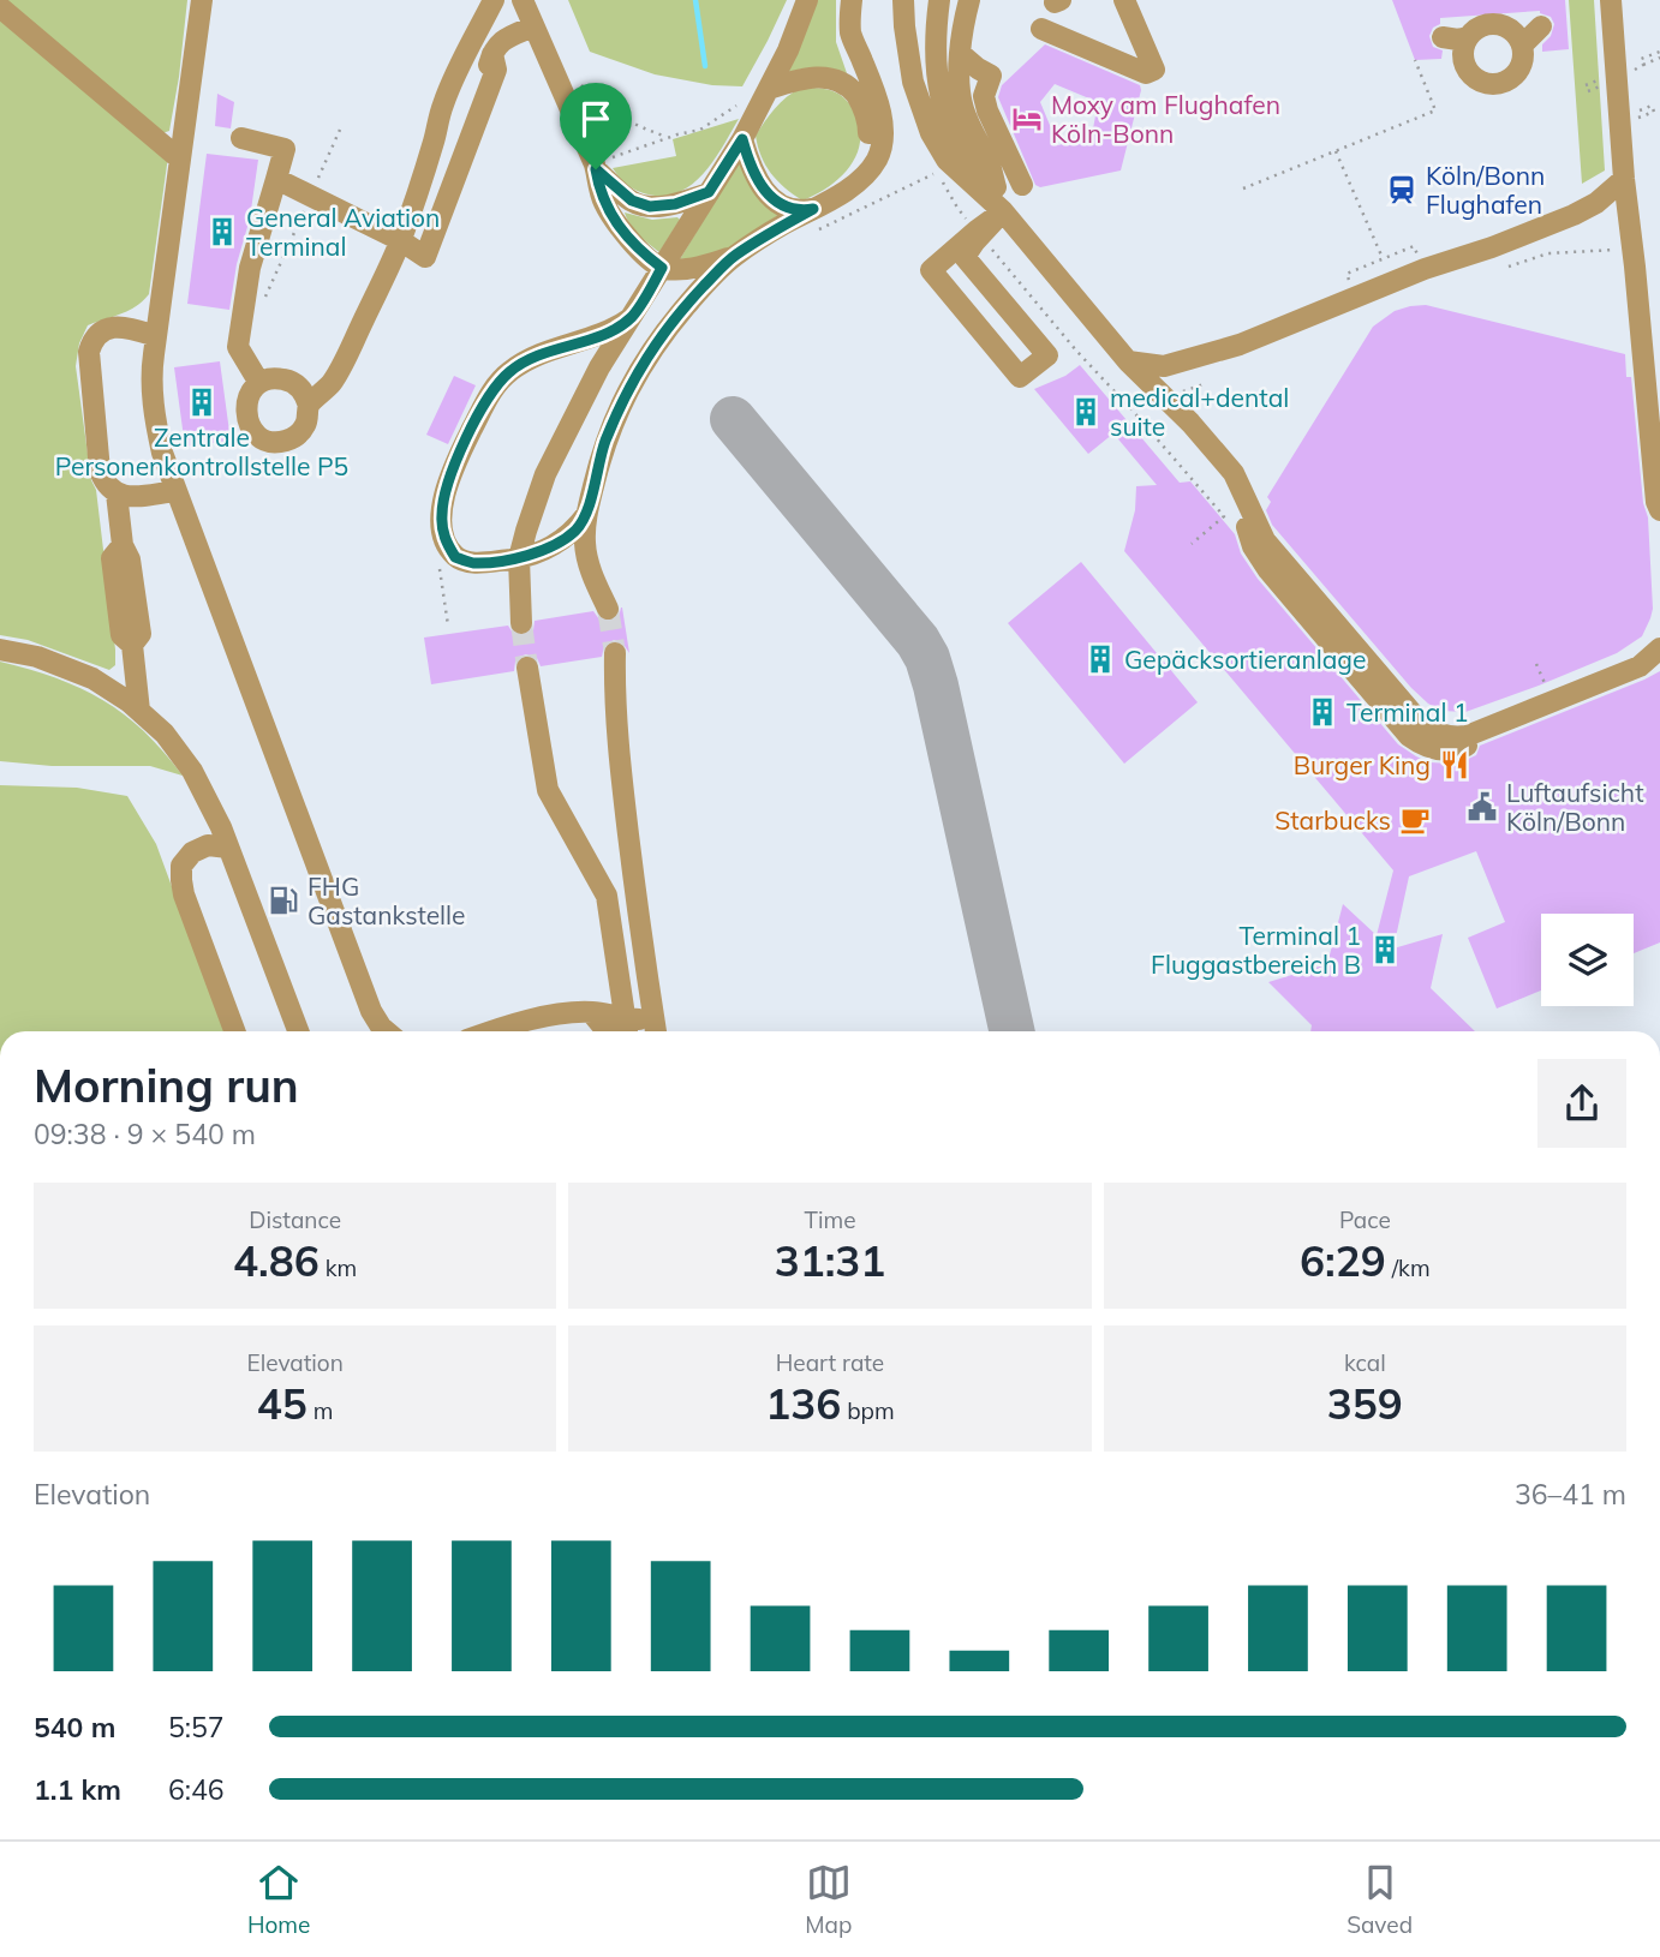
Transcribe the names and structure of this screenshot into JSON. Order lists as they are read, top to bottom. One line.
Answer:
{"places":{"hotel":["Moxy am Flughafen Köln-Bonn"],"station":["Köln/Bonn Flughafen"],"building":["General Aviation Terminal","Zentrale Personenkontrollstelle P5","medical+dental suite","Gepäcksortieranlage","Terminal 1","Terminal 1 Fluggastbereich B"],"restaurant":["Burger King"],"public building":["Luftaufsicht Köln/Bonn"],"cafe":["Starbucks"],"fuel station":["FHG Gastankstelle"]},"page":{"heading":["Morning run","09:38 · 9 × 540 m"],"stats":[["Distance","4.86 km"],["Time","31:31"],["Pace","6:29 /km"],["Elevation","45 m"],["Heart rate","136 bpm"],["kcal","359"]],"chart":["Elevation","36–41 m"],"list":[{"name":"540 m","note":"5:57"},{"name":"1.1 km","note":"6:46"}],"tabs":["Home","Map","Saved"]}}
